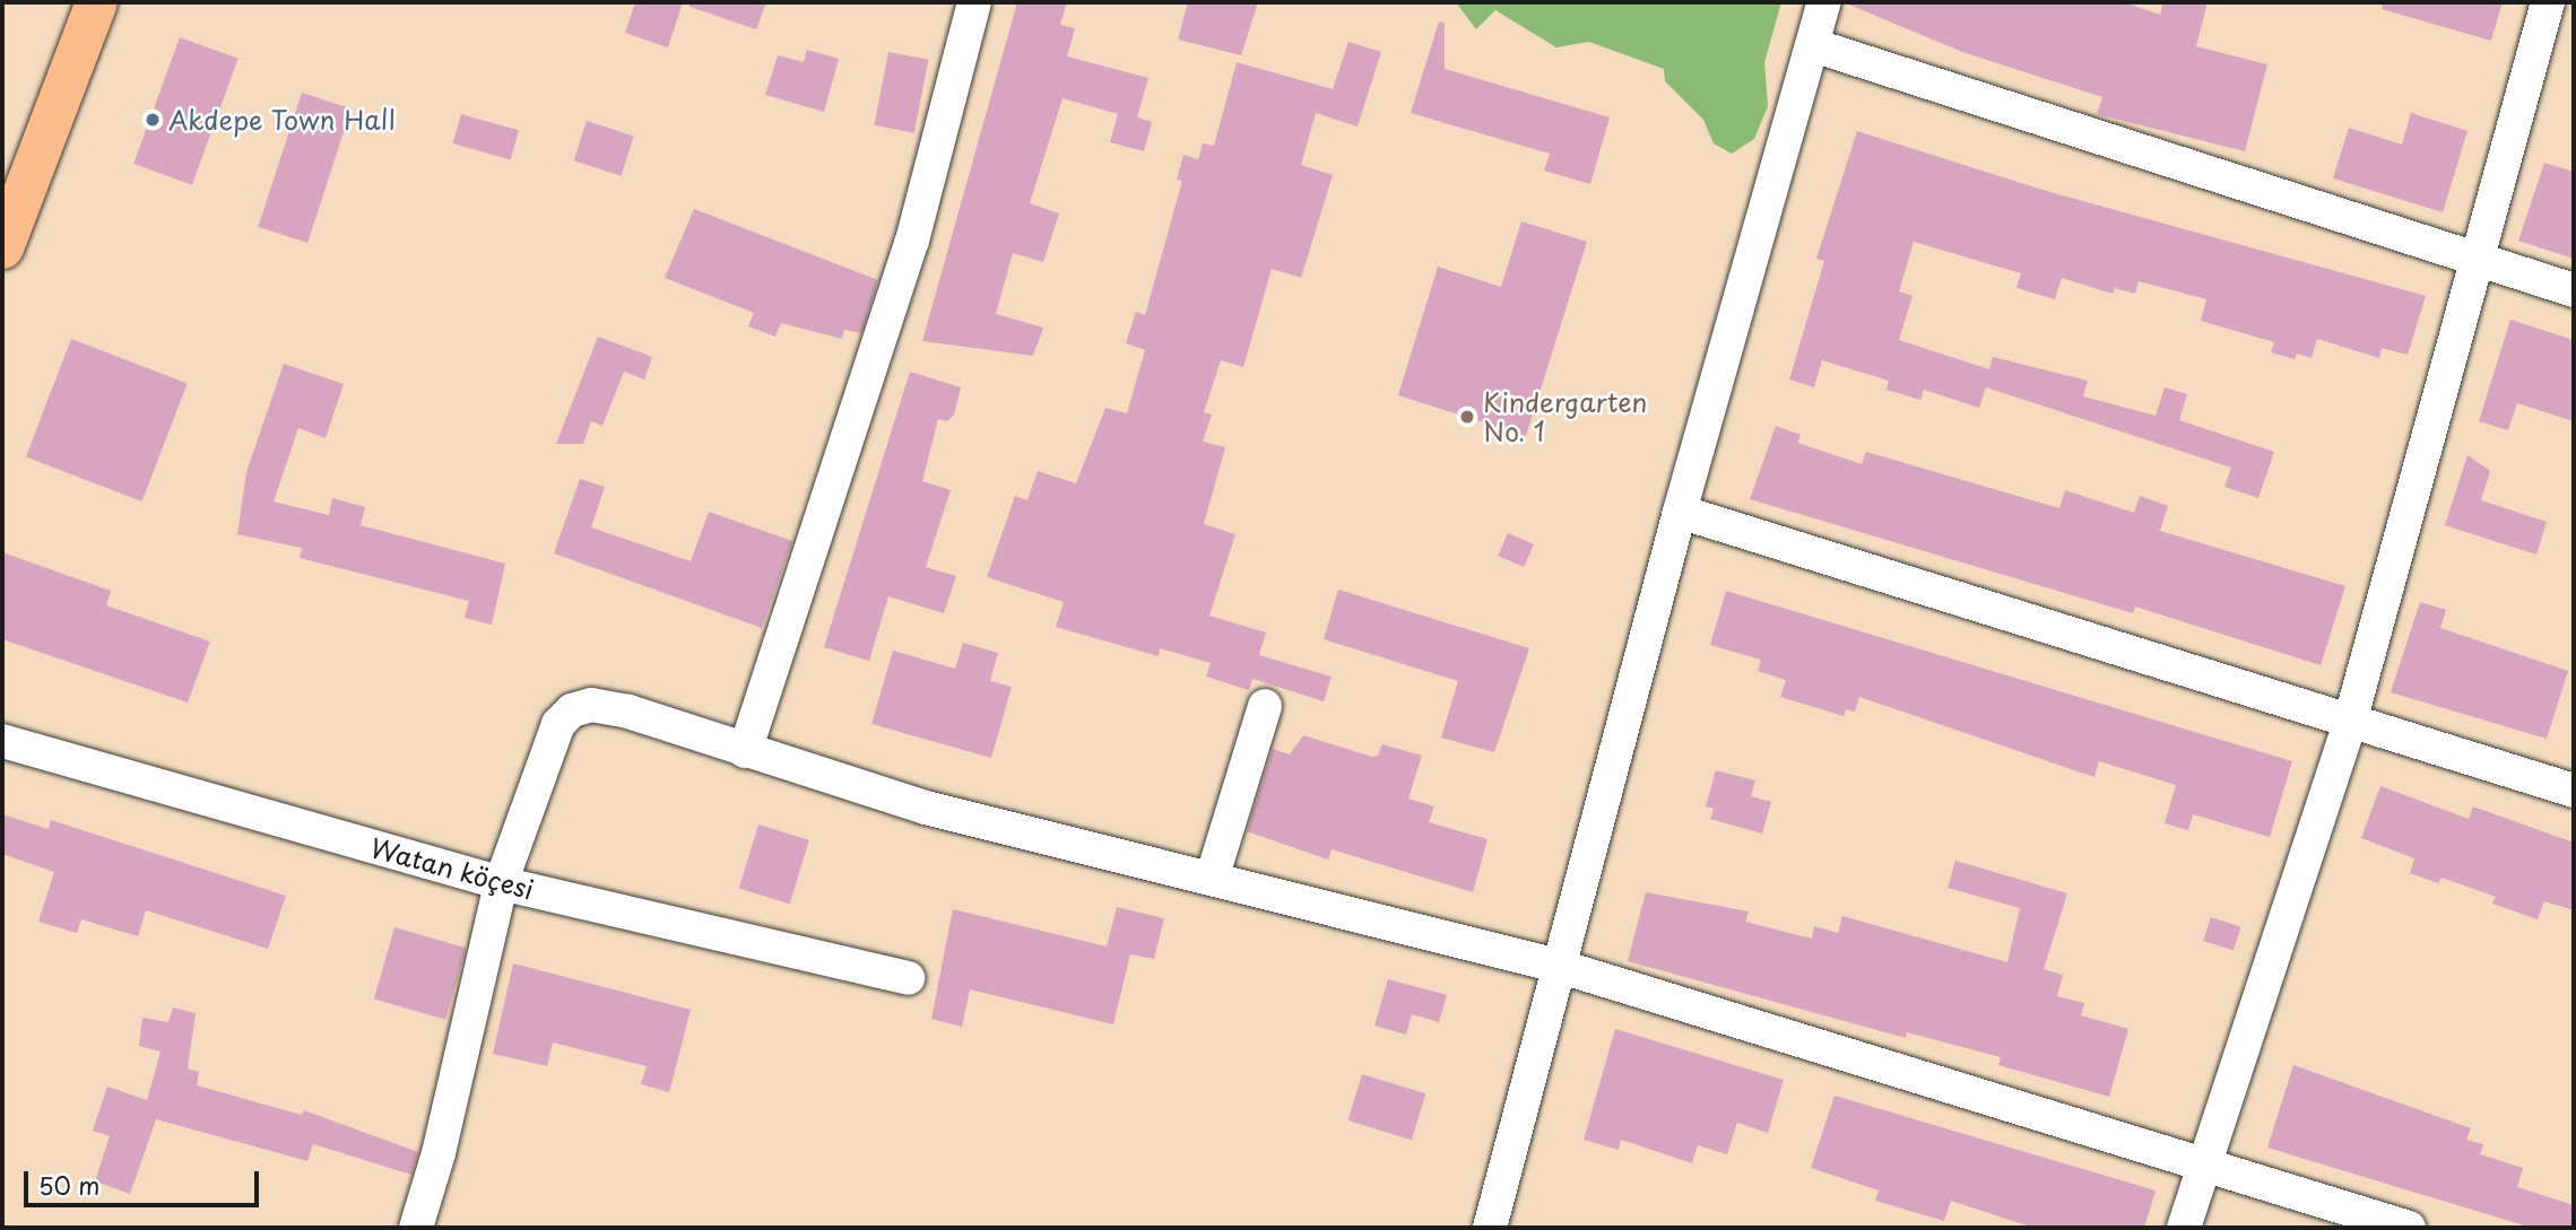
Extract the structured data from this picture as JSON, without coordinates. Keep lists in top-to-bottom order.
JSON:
{
  "streets": {
    "street": ["Watan köçesi"]
  },
  "places": ["Akdepe Town Hall", "Kindergarten No. 1"],
  "scale_bar": "50 m"
}
